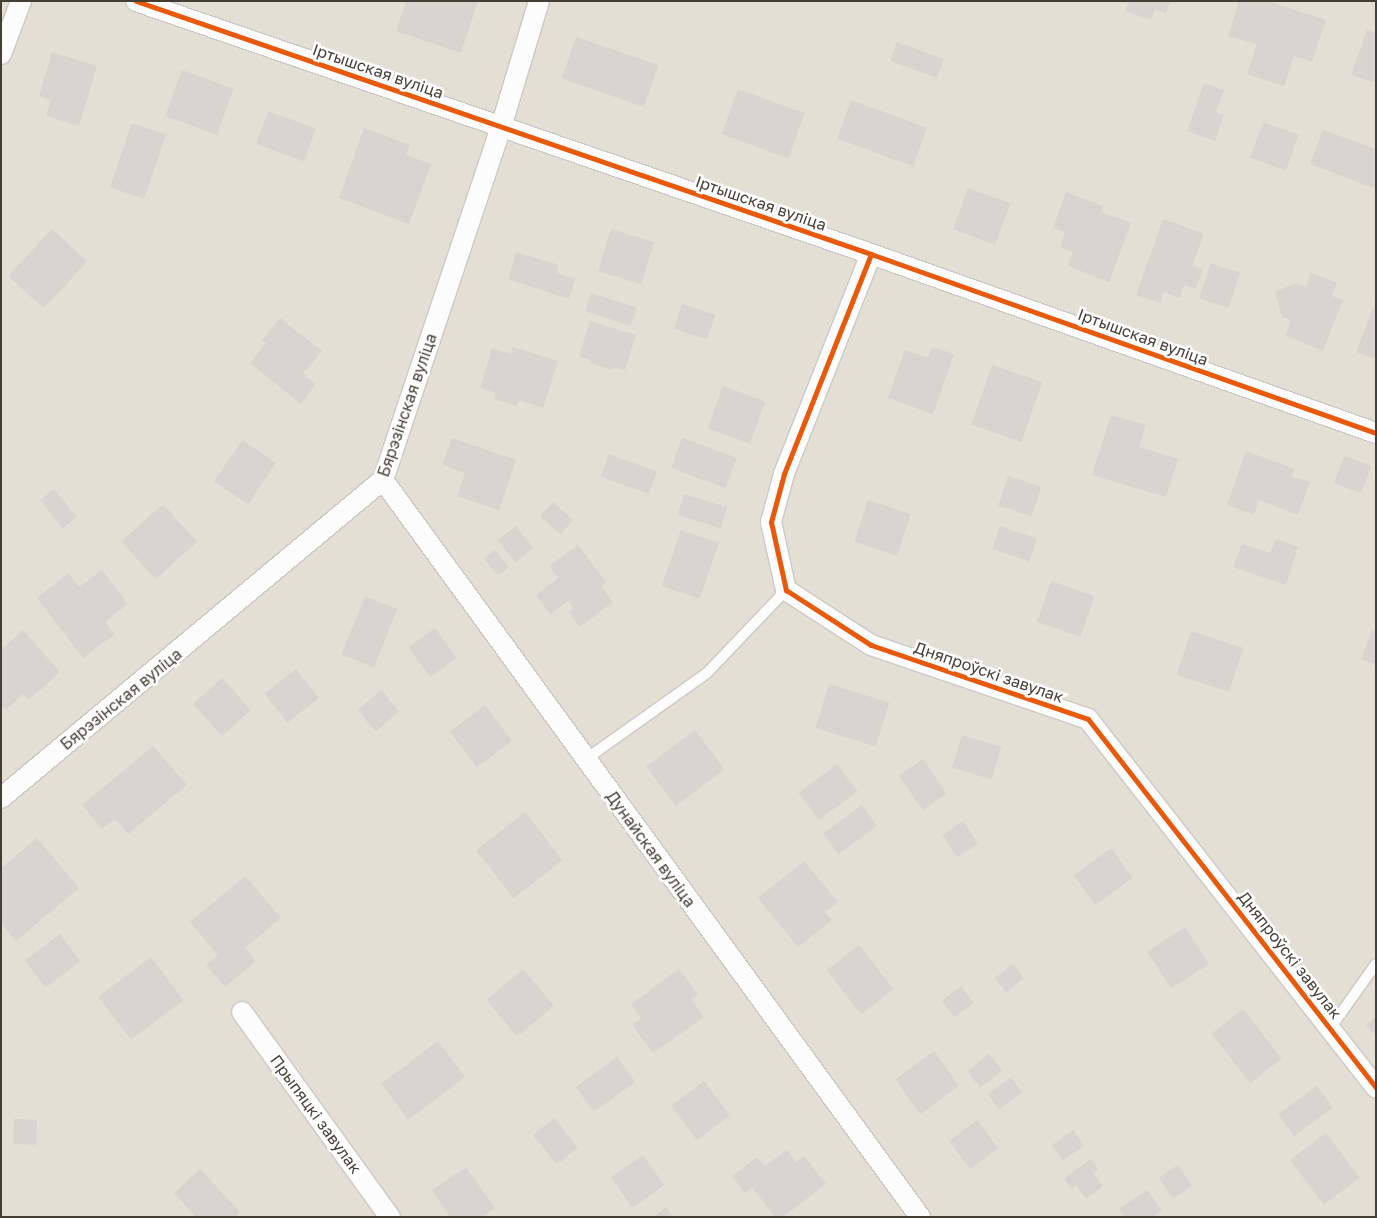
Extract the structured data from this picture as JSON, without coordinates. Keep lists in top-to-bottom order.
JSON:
{
  "streets": {
    "street": [
      "Іртышская вуліца",
      "Бярэзінская вуліца",
      "Дняпроўскі завулак",
      "Дунайская вуліца",
      "Прыпяцкі завулак"
    ]
  },
  "crossings": [
    ["Іртышская вуліца", "Бярэзінская вуліца"],
    ["Бярэзінская вуліца", "Дунайская вуліца"]
  ]
}
